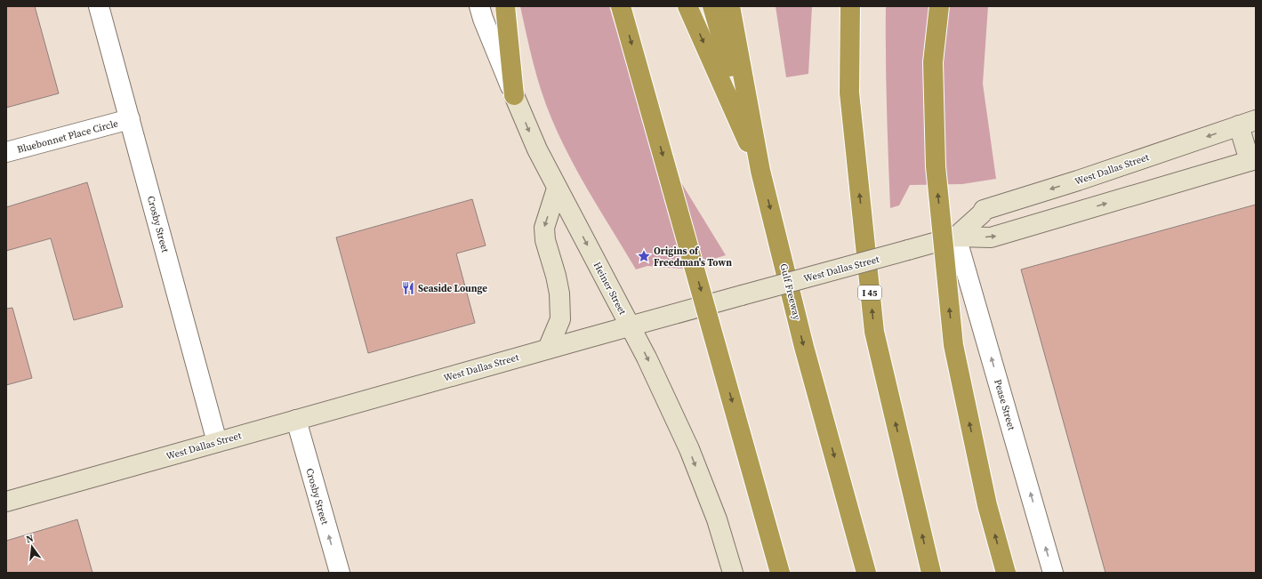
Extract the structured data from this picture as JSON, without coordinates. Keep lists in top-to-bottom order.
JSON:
{
  "streets": {
    "highway": ["Gulf Freeway", "I 45"],
    "main road": ["West Dallas Street", "Heiner Street"],
    "street": ["Bluebonnet Place Circle", "Crosby Street", "Pease Street"]
  },
  "crossings": [
    ["Bluebonnet Place Circle", "Crosby Street"],
    ["West Dallas Street", "Crosby Street"],
    ["West Dallas Street", "Heiner Street"],
    ["West Dallas Street", "Pease Street"]
  ],
  "one_way": ["Heiner Street", "Pease Street"],
  "places": {
    "place": ["Origins of Freedman's Town"],
    "restaurant": ["Seaside Lounge"]
  },
  "north": "top"
}
